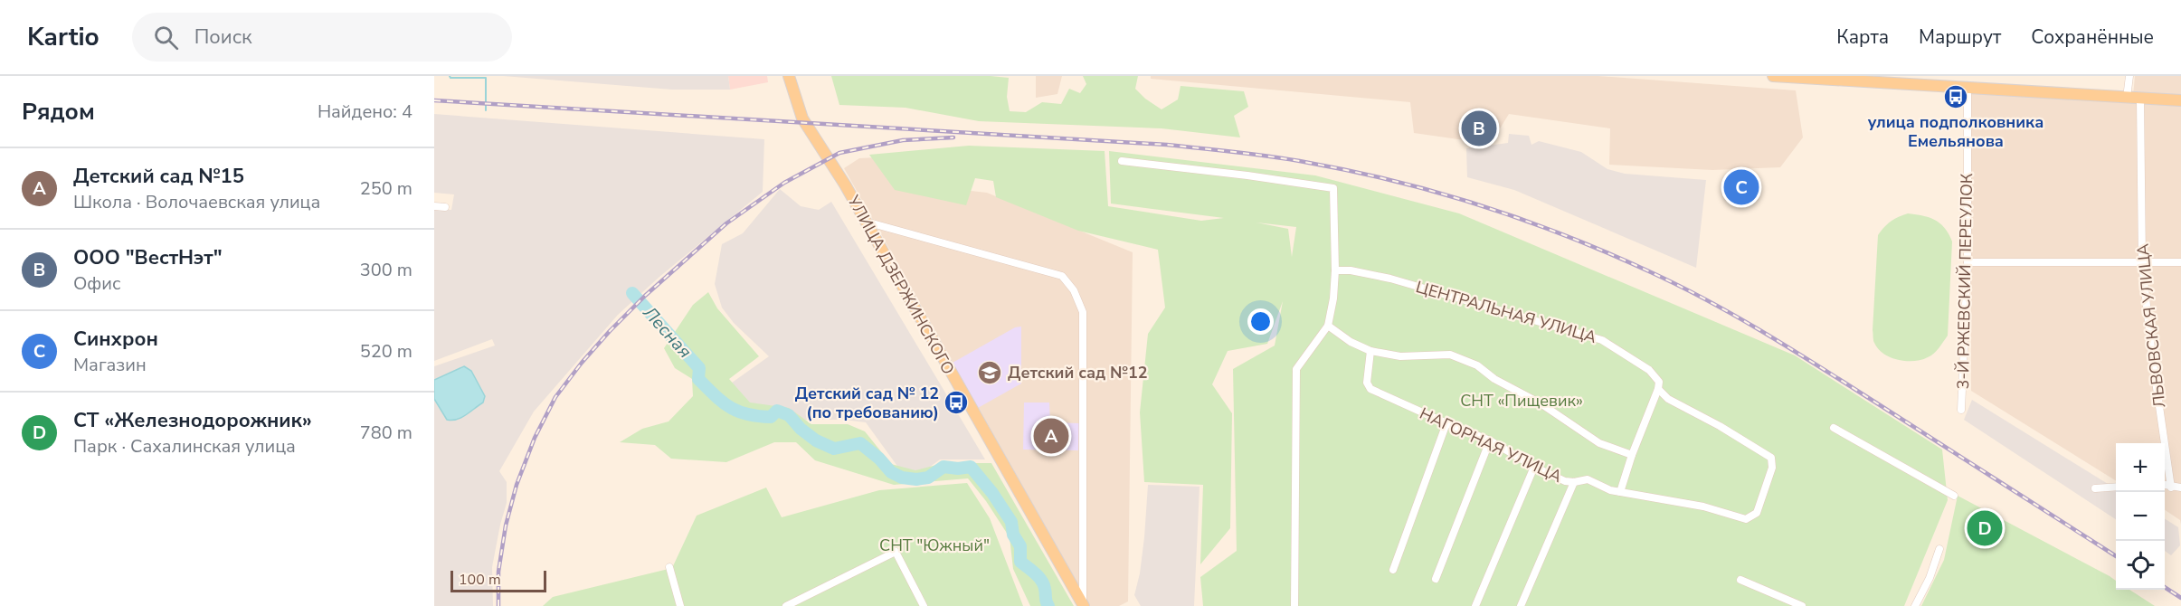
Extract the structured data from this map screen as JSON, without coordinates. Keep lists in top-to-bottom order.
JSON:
{
  "streets": {
    "main road": ["УЛИЦА ДЗЕРЖИНСКОГО"],
    "street": [
      "3-Й РЖЕВСКИЙ ПЕРЕУЛОК",
      "ЦЕНТРАЛЬНАЯ УЛИЦА",
      "ЛЬВОВСКАЯ УЛИЦА",
      "НАГОРНАЯ УЛИЦА"
    ]
  },
  "crossings": [
    ["ЦЕНТРАЛЬНАЯ УЛИЦА", "НАГОРНАЯ УЛИЦА"]
  ],
  "water": ["Лесная"],
  "parks": ["СНТ «Пищевик»", "СНТ \"Южный\""],
  "places": {
    "bus stop": ["улица подполковника Емельянова", "Детский сад № 12 (по требованию)"],
    "school or university": ["Детский сад №12"]
  },
  "scale_bar": "100 m",
  "page": {
    "header": "Kartio",
    "search": "Поиск",
    "nav": ["Карта", "Маршрут", "Сохранённые"],
    "heading": ["Рядом", "Найдено: 4"],
    "pins": [
      "B",
      "C",
      "A",
      "D"
    ],
    "list": [
      {
        "mark": "A",
        "name": "Детский сад №15",
        "note": "Школа · Волочаевская улица",
        "value": "250 m"
      },
      {
        "mark": "B",
        "name": "ООО \"ВестНэт\"",
        "note": "Офис",
        "value": "300 m"
      },
      {
        "mark": "C",
        "name": "Синхрон",
        "note": "Магазин",
        "value": "520 m"
      },
      {
        "mark": "D",
        "name": "СТ «Железнодорожник»",
        "note": "Парк · Сахалинская улица",
        "value": "780 m"
      }
    ],
    "map_buttons": ["+", "−"],
    "scale": "100 m"
  }
}
